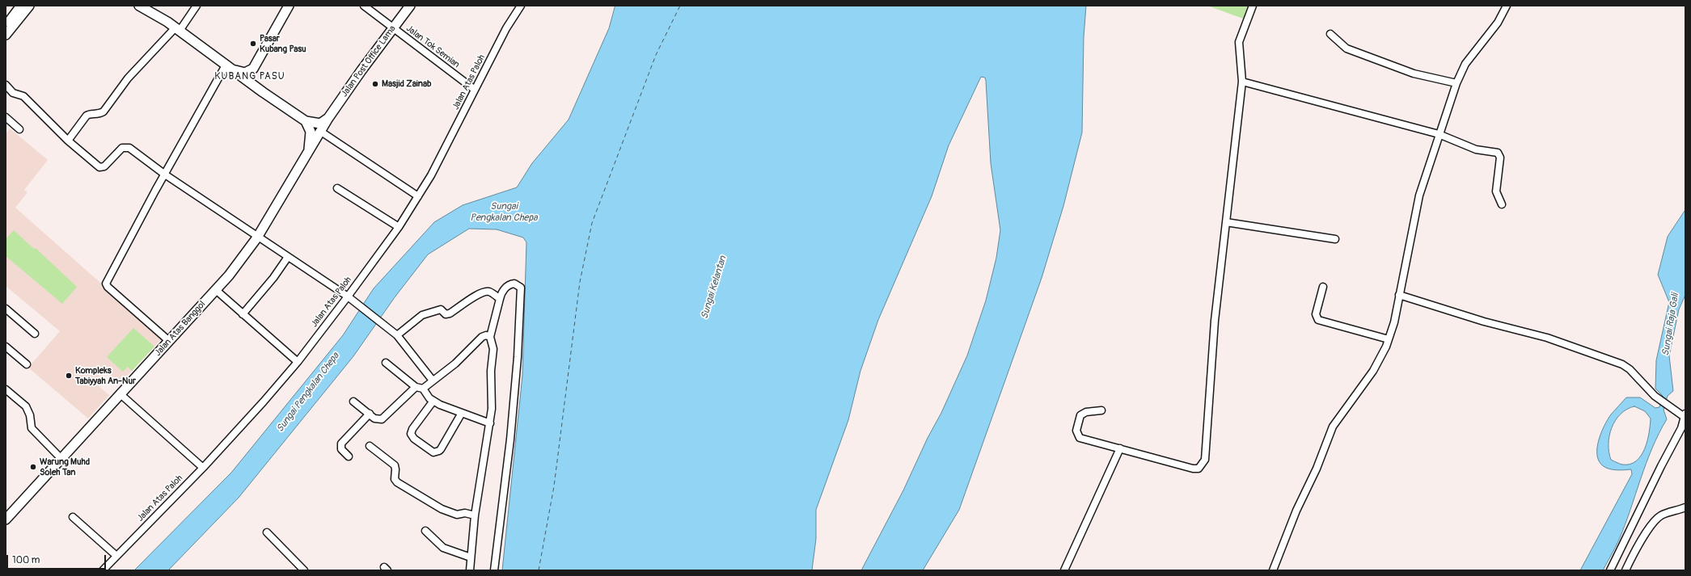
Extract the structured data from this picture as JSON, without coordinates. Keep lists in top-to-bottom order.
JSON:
{
  "streets": {
    "main road": ["Jalan Post Office Lama", "Jalan Atas Banggol"],
    "street": ["Jalan Tok Semian", "Jalan Atas Paloh"]
  },
  "crossings": [
    ["Jalan Tok Semian", "Jalan Post Office Lama"],
    ["Jalan Tok Semian", "Jalan Atas Paloh"],
    ["Jalan Post Office Lama", "Jalan Atas Banggol"]
  ],
  "districts": ["KUBANG PASU"],
  "water": ["Sungai Pengkalan Chepa", "Sungai Kelantan", "Sungai Raja Gali"],
  "places": [
    "Pasar Kubang Pasu",
    "Masjid Zainab",
    "Kompleks Tabiyyah An-Nur",
    "Warung Muhd Soleh Tan"
  ],
  "scale_bar": "100 m"
}
